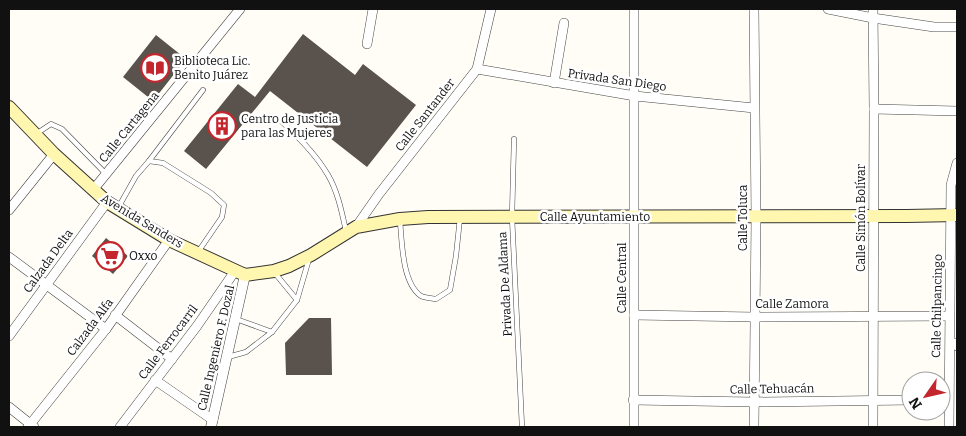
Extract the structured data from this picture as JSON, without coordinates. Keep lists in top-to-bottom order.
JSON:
{
  "streets": {
    "main road": ["Calle Ayuntamiento", "Avenida Sanders"],
    "street": [
      "Privada San Diego",
      "Calle Santander",
      "Calle Cartagena",
      "Calle Toluca",
      "Calle Simón Bolívar",
      "Calzada Delta",
      "Calle Central",
      "Calle Zamora",
      "Calle Chilpancingo",
      "Calzada Alfa",
      "Calle Ferrocarril",
      "Calle Ingeniero F. Dozal",
      "Calle Tehuacán"
    ],
    "lane": ["Privada De Aldama"]
  },
  "crossings": [
    ["Privada San Diego", "Calle Santander"],
    ["Privada San Diego", "Calle Toluca"],
    ["Privada San Diego", "Calle Central"],
    ["Calle Santander", "Calle Ayuntamiento"],
    ["Calle Cartagena", "Avenida Sanders"],
    ["Calle Ayuntamiento", "Calle Toluca"],
    ["Calle Ayuntamiento", "Calle Simón Bolívar"],
    ["Calle Ayuntamiento", "Avenida Sanders"],
    ["Calle Ayuntamiento", "Calle Central"],
    ["Calle Ayuntamiento", "Privada De Aldama"],
    ["Calle Ayuntamiento", "Calle Chilpancingo"],
    ["Calle Ayuntamiento", "Calle Ferrocarril"],
    ["Calle Ayuntamiento", "Calle Ingeniero F. Dozal"],
    ["Calle Toluca", "Calle Zamora"],
    ["Calle Toluca", "Calle Tehuacán"],
    ["Calle Simón Bolívar", "Calle Zamora"],
    ["Calle Simón Bolívar", "Calle Tehuacán"],
    ["Avenida Sanders", "Calzada Delta"],
    ["Avenida Sanders", "Calzada Alfa"],
    ["Avenida Sanders", "Calle Ferrocarril"],
    ["Avenida Sanders", "Calle Ingeniero F. Dozal"],
    ["Calle Central", "Calle Zamora"],
    ["Calle Central", "Calle Tehuacán"],
    ["Calle Zamora", "Calle Chilpancingo"],
    ["Calle Ferrocarril", "Calle Ingeniero F. Dozal"]
  ],
  "places": {
    "library": ["Biblioteca Lic. Benito Juárez"],
    "building": ["Centro de Justicia para las Mujeres"],
    "supermarket": ["Oxxo"]
  },
  "north": "bottom left"
}
